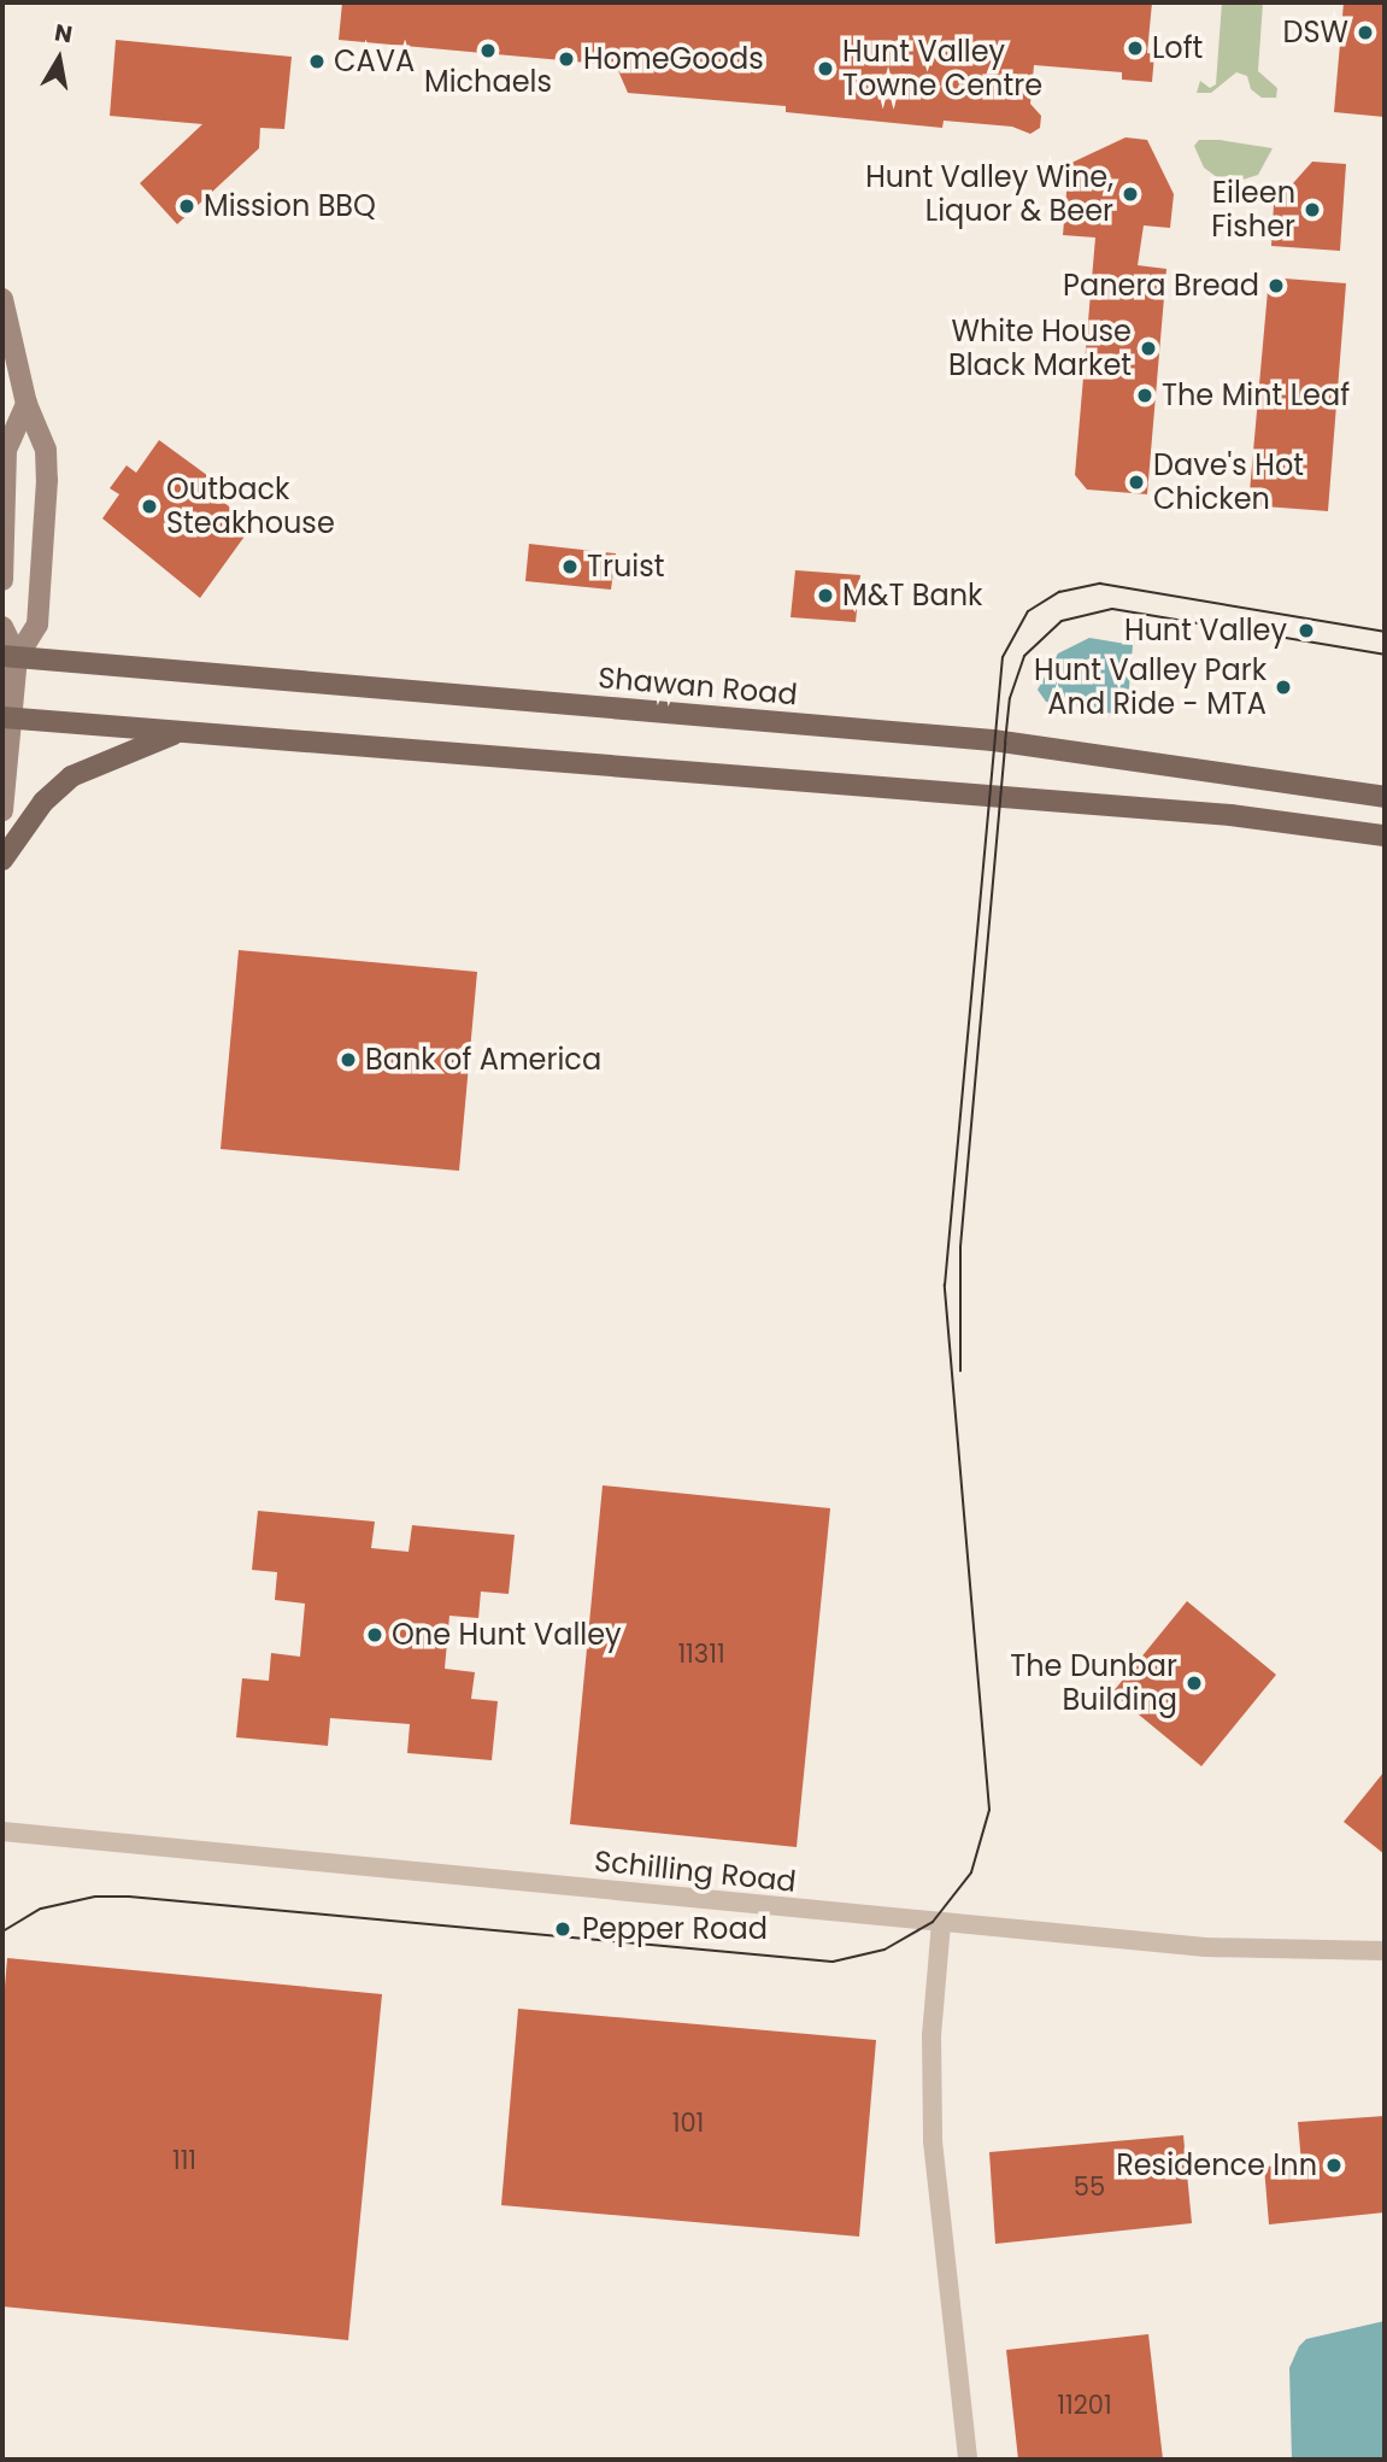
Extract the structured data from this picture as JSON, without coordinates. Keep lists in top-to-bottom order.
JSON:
{
  "streets": {
    "main road": ["Shawan Road"],
    "street": ["Schilling Road"]
  },
  "places": [
    "DSW",
    "Loft",
    "Michaels",
    "HomeGoods",
    "CAVA",
    "Hunt Valley Towne Centre",
    "Hunt Valley Wine, Liquor & Beer",
    "Mission BBQ",
    "Eileen Fisher",
    "Panera Bread",
    "White House Black Market",
    "The Mint Leaf",
    "Dave's Hot Chicken",
    "Outback Steakhouse",
    "Truist",
    "M&T Bank",
    "Hunt Valley",
    "Hunt Valley Park And Ride - MTA",
    "Bank of America",
    "One Hunt Valley",
    "The Dunbar Building",
    "Pepper Road",
    "Residence Inn"
  ],
  "house_numbers": [
    "11311",
    "101",
    "111",
    "55",
    "11201"
  ],
  "north": "top"
}
